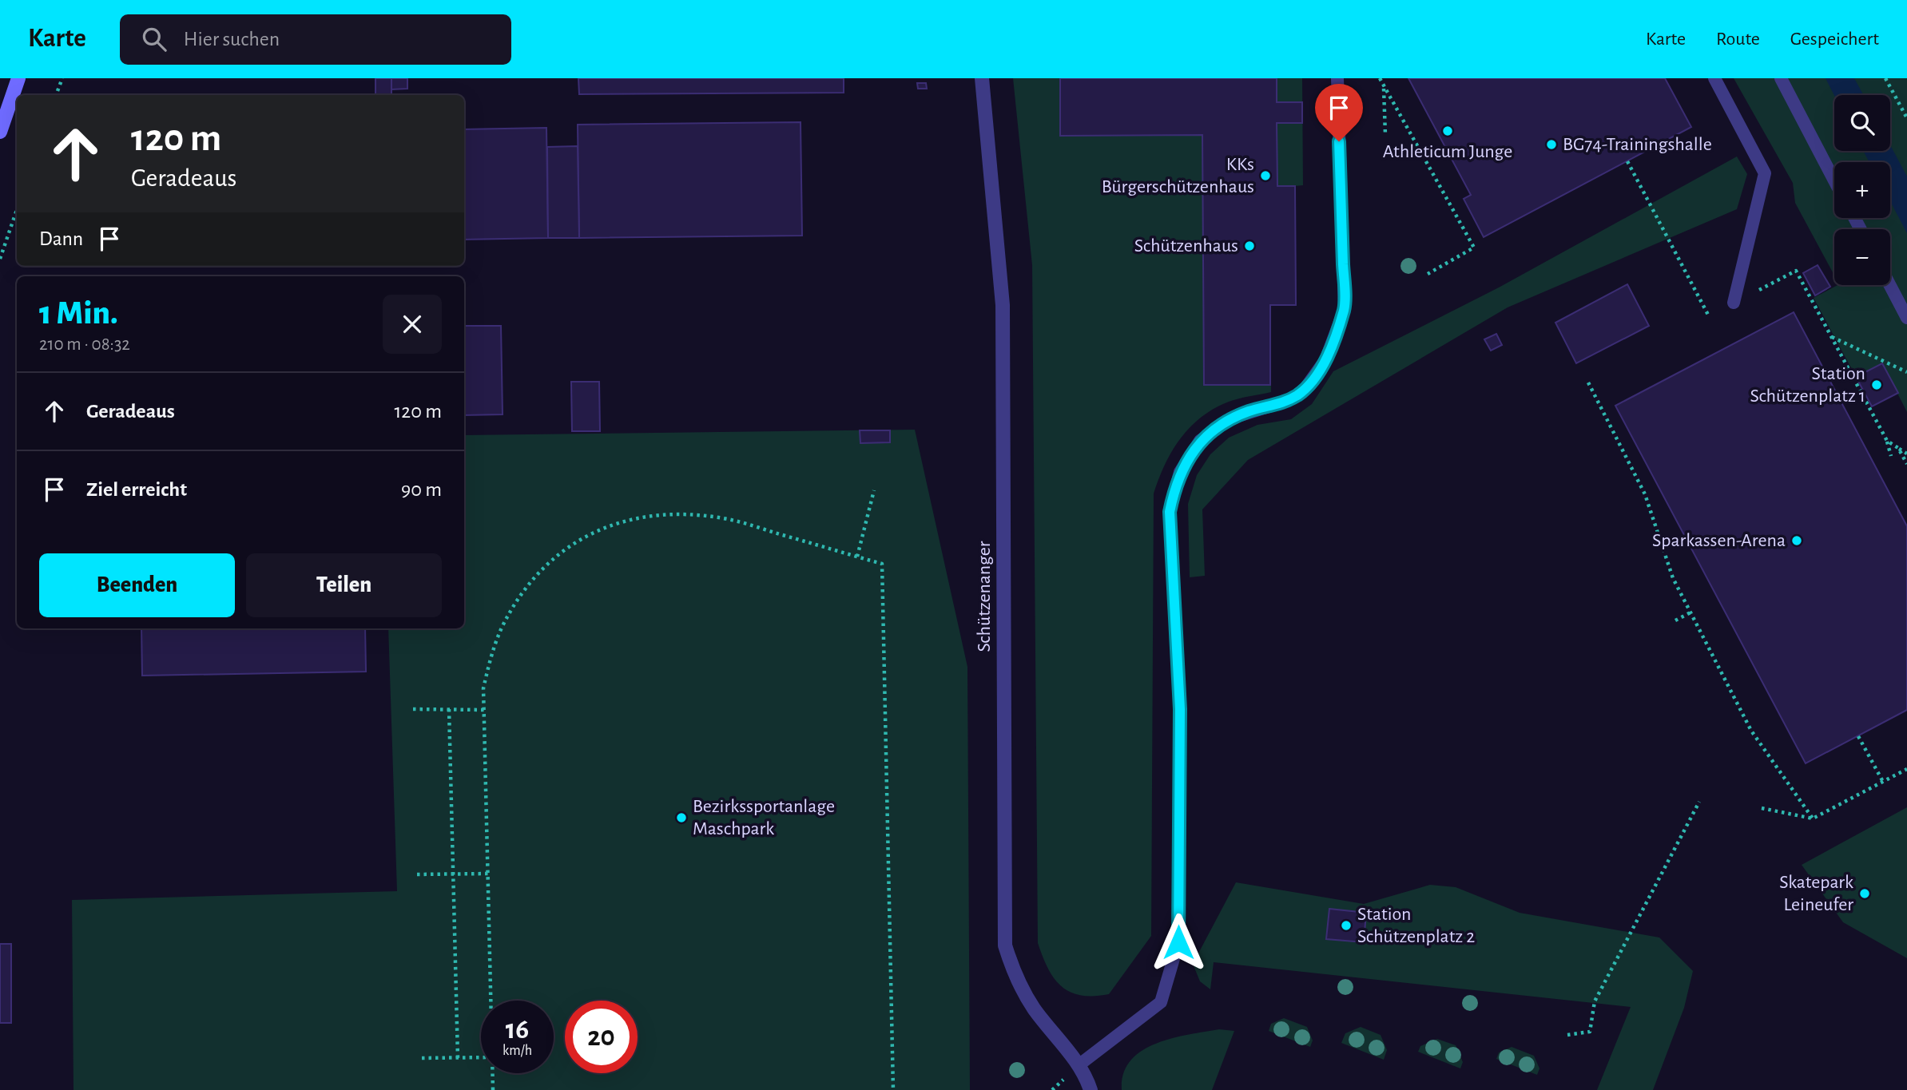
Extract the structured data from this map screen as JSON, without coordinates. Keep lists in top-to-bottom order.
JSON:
{
  "streets": {
    "street": ["Schützenanger"]
  },
  "places": [
    "Athleticum Junge",
    "BG74-Trainingshalle",
    "KKs Bürgerschützenhaus",
    "Schützenhaus",
    "Station Schützenplatz 1",
    "Sparkassen-Arena",
    "Bezirkssportanlage Maschpark",
    "Skatepark Leineufer",
    "Station Schützenplatz 2"
  ],
  "page": {
    "header": "Karte",
    "search": "Hier suchen",
    "nav": ["Karte", "Route", "Gespeichert"],
    "map_buttons": ["+", "−"],
    "turn": ["120 m", "Geradeaus"],
    "then": "Dann",
    "heading": ["1 Min.", "210 m · 08:32"],
    "list": [
      {
        "name": "Geradeaus",
        "value": "120 m"
      },
      {
        "name": "Ziel erreicht",
        "value": "90 m"
      }
    ],
    "buttons": ["Beenden", "Teilen"],
    "speed": "16 km/h",
    "limit": "20"
  }
}
